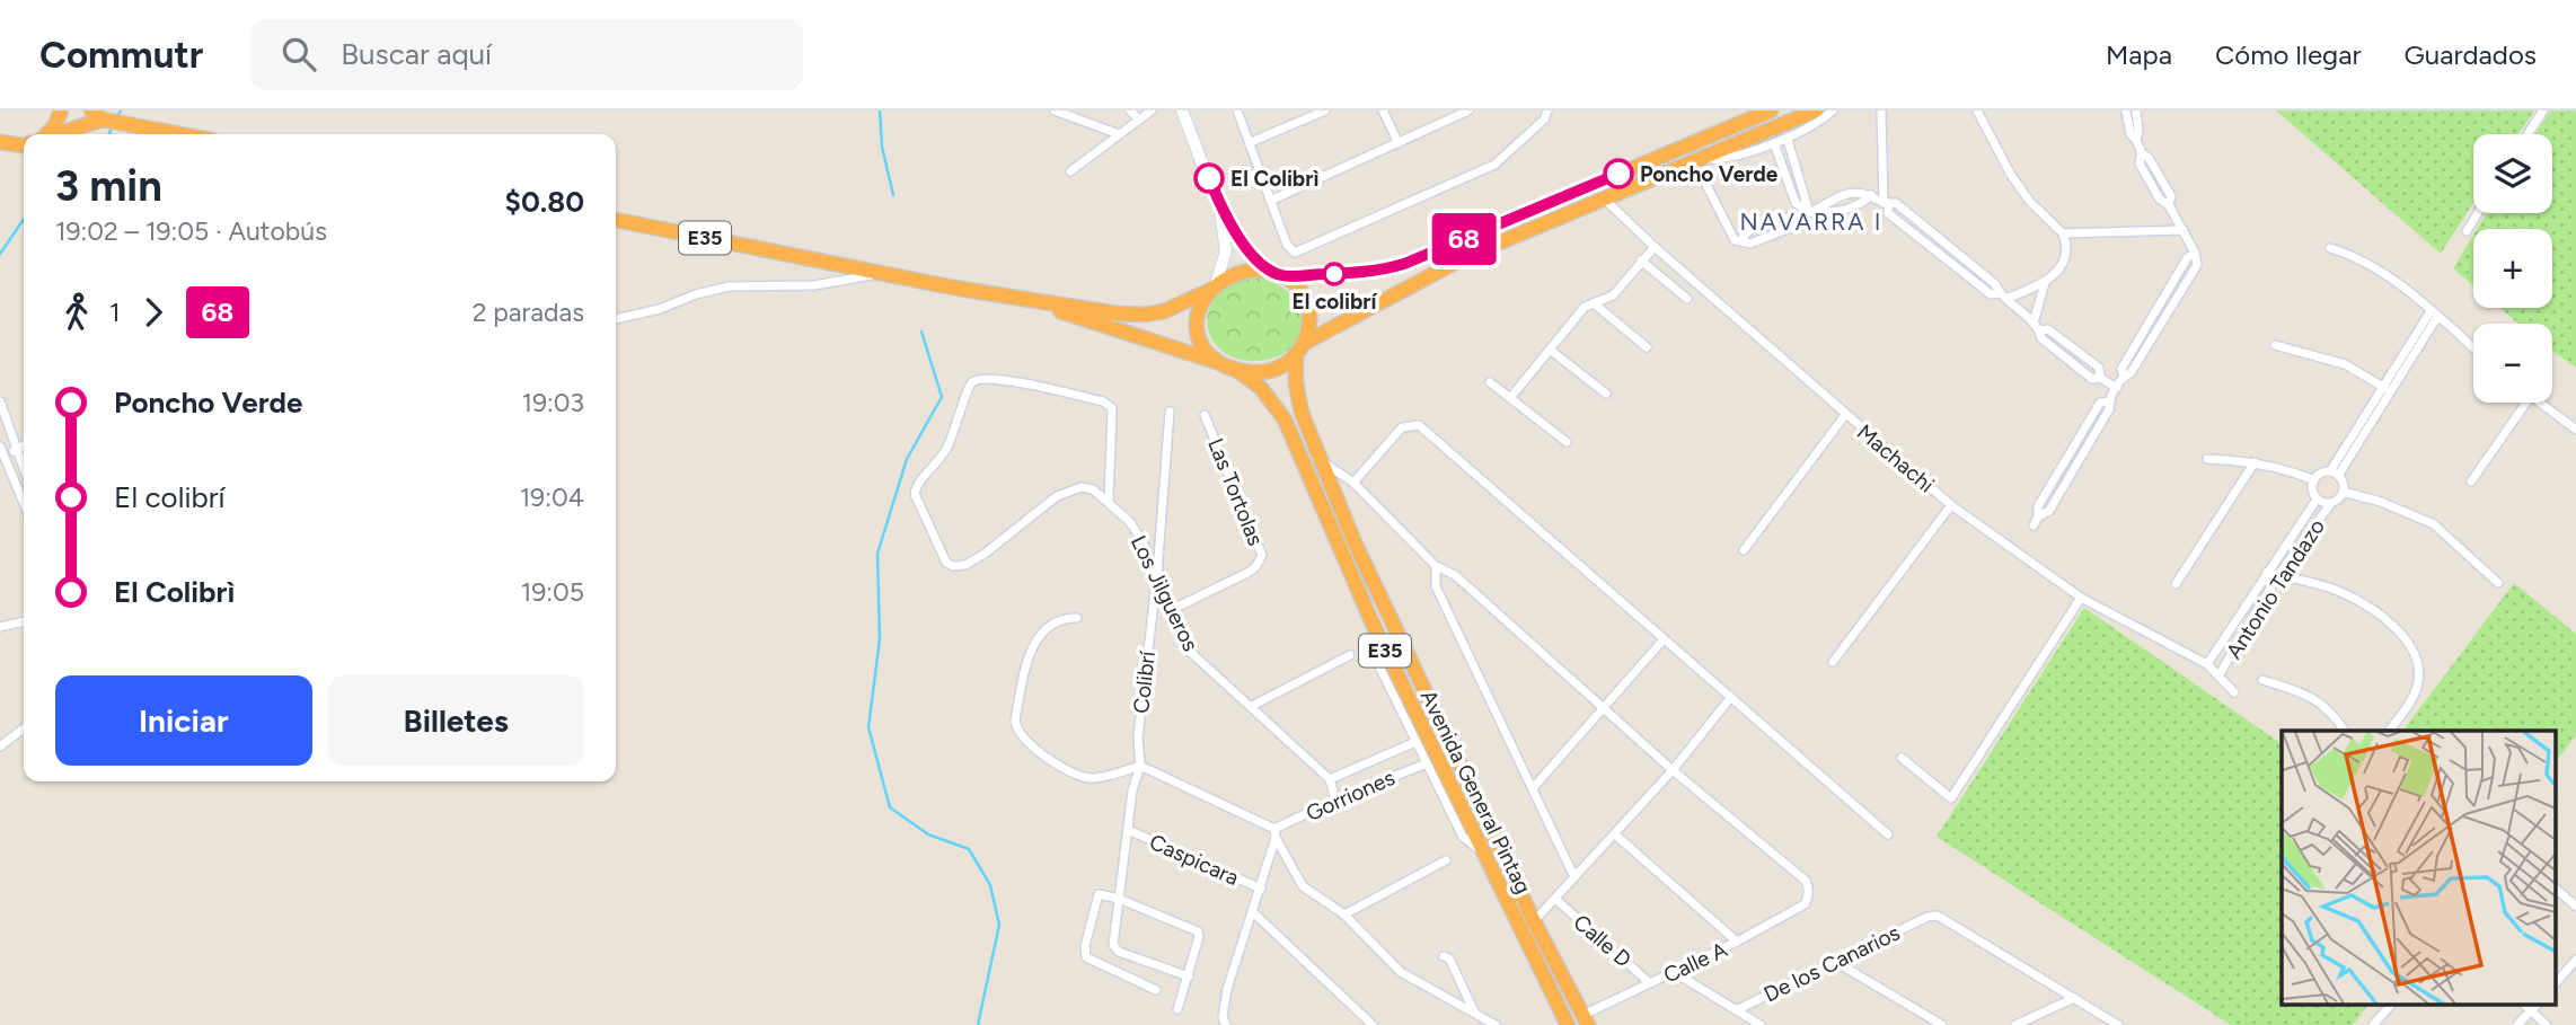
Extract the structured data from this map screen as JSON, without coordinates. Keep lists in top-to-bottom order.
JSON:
{
  "streets": {
    "highway": ["E35", "Avenida General Pintag"],
    "street": [
      "Machachi",
      "Las Tortolas",
      "Antonio Tandazo",
      "Los Jilgueros",
      "Colibrí",
      "Gorriones",
      "Caspicara",
      "Calle D",
      "Calle A",
      "De los Canarios"
    ]
  },
  "crossings": [
    ["E35", "Avenida General Pintag"],
    ["Machachi", "Antonio Tandazo"],
    ["Las Tortolas", "Los Jilgueros"],
    ["Los Jilgueros", "Colibrí"],
    ["Avenida General Pintag", "Calle A"],
    ["Calle D", "Calle A"]
  ],
  "districts": ["NAVARRA I"],
  "places": ["Poncho Verde", "El Colibrì", "El colibrí"],
  "lines": ["bus line 68"],
  "page": {
    "header": "Commutr",
    "search": "Buscar aquí",
    "nav": ["Mapa", "Cómo llegar", "Guardados"],
    "on_map": "68",
    "map_buttons": ["+", "−"],
    "heading": ["3 min", "19:02 – 19:05 · Autobús", "$0.80"],
    "legs": ["1", "68", "2 paradas"],
    "list": [
      {
        "name": "Poncho Verde",
        "value": "19:03"
      },
      {
        "name": "El colibrí",
        "value": "19:04"
      },
      {
        "name": "El Colibrì",
        "value": "19:05"
      }
    ],
    "buttons": ["Iniciar", "Billetes"]
  }
}
